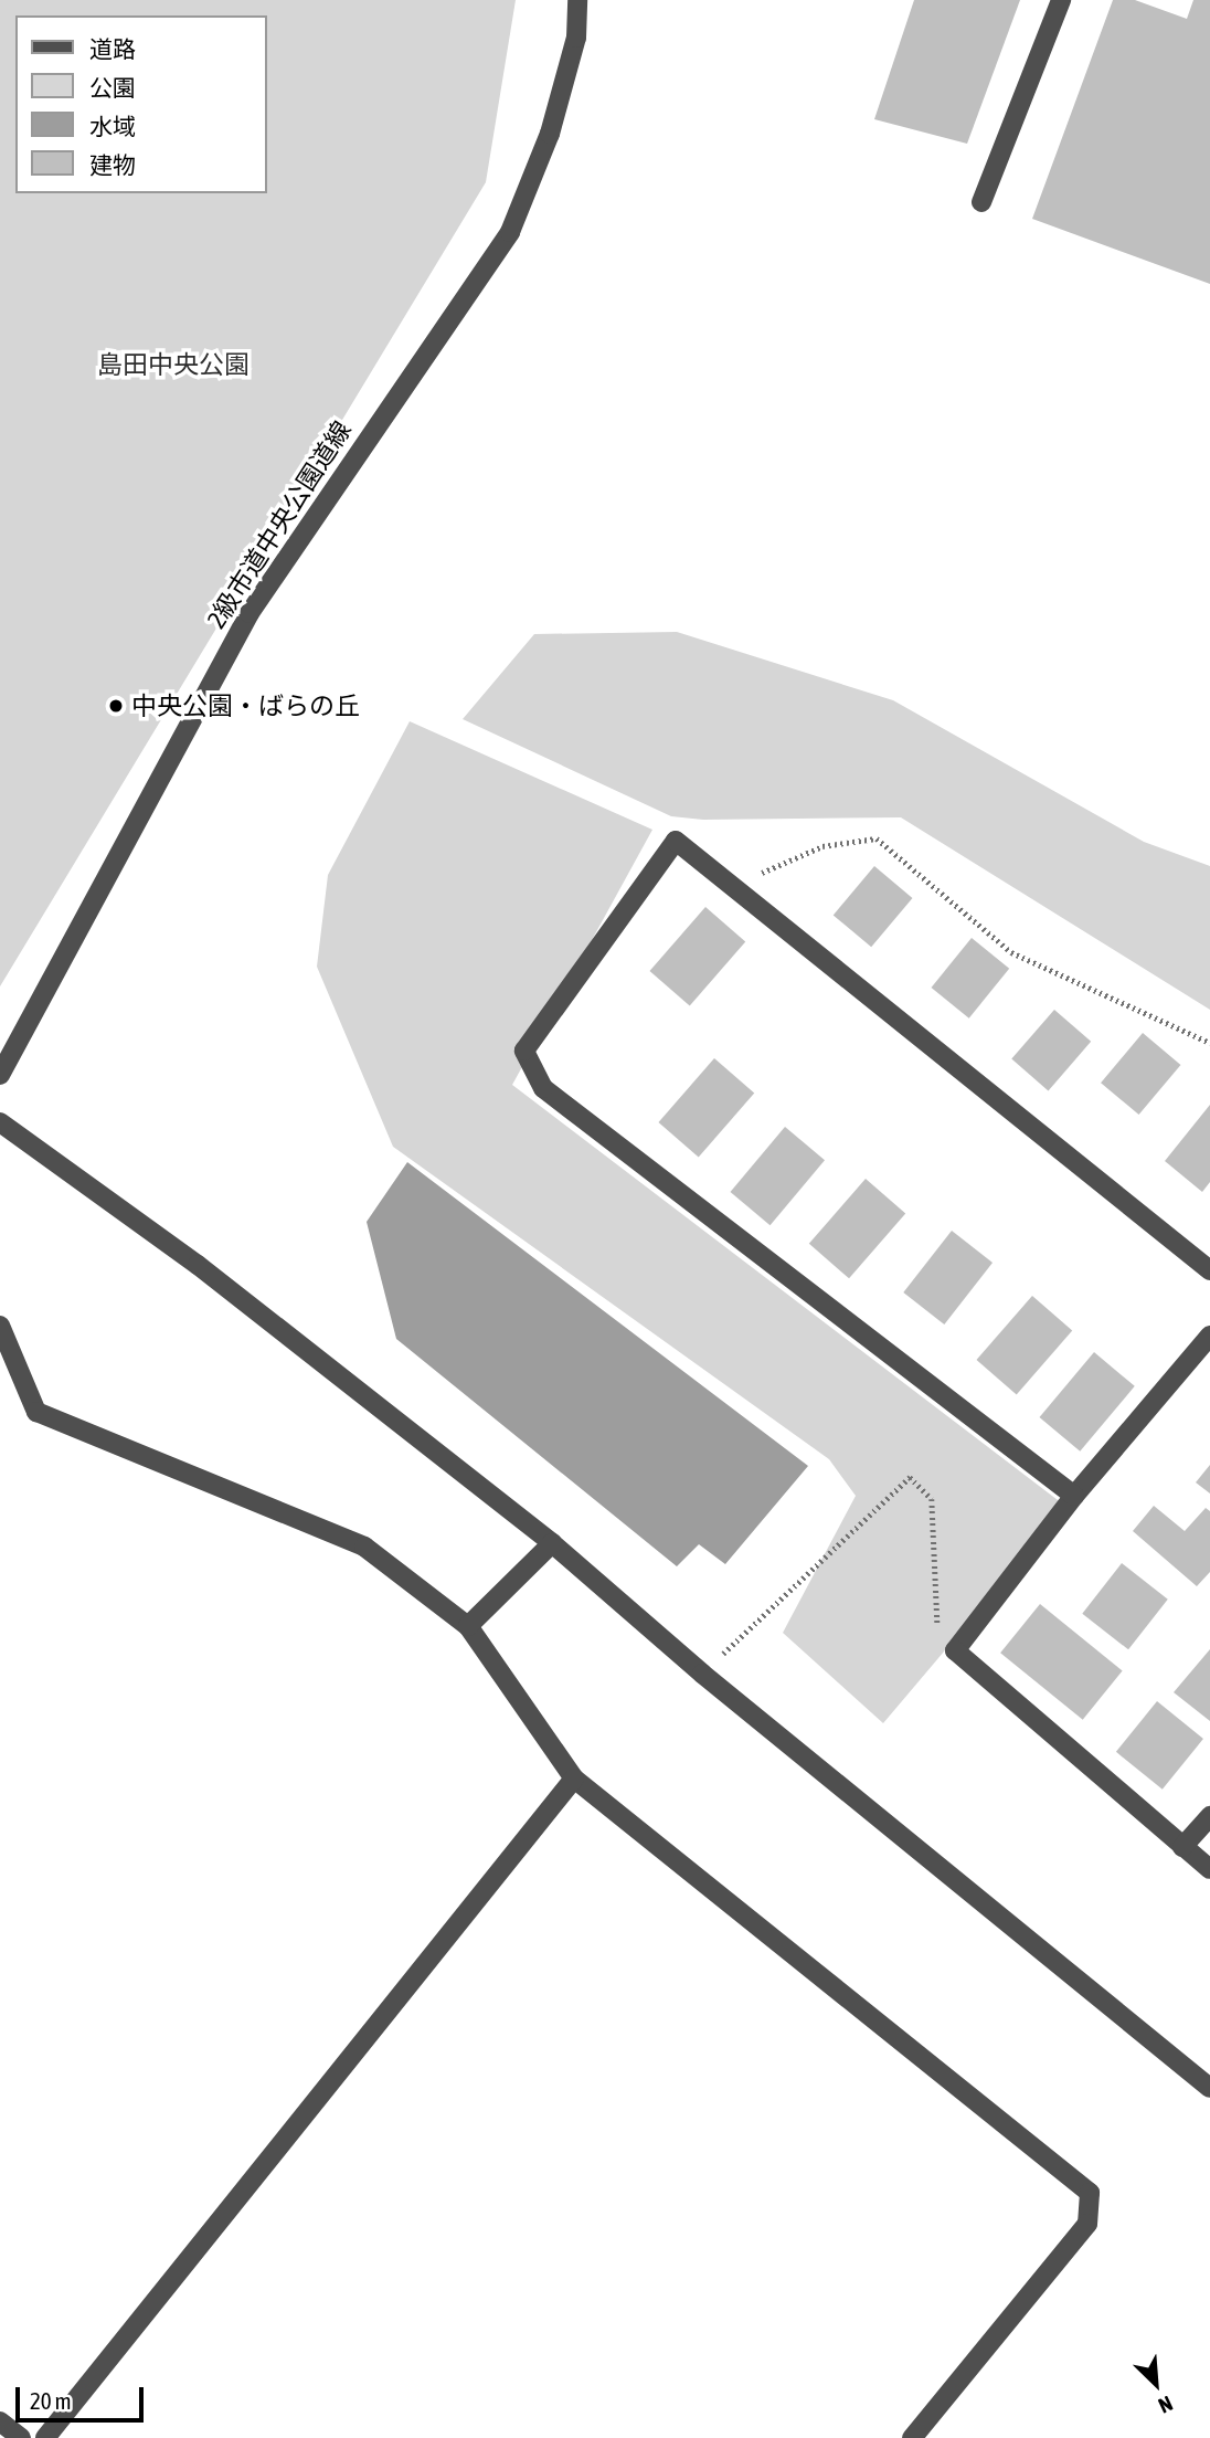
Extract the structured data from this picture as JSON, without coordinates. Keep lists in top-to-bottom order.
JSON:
{
  "streets": {
    "street": ["2級市道中央公園道線"]
  },
  "parks": ["島田中央公園"],
  "places": ["中央公園・ばらの丘"],
  "legend": [
    "道路",
    "公園",
    "水域",
    "建物"
  ],
  "scale_bar": "20 m",
  "north": "bottom right"
}
